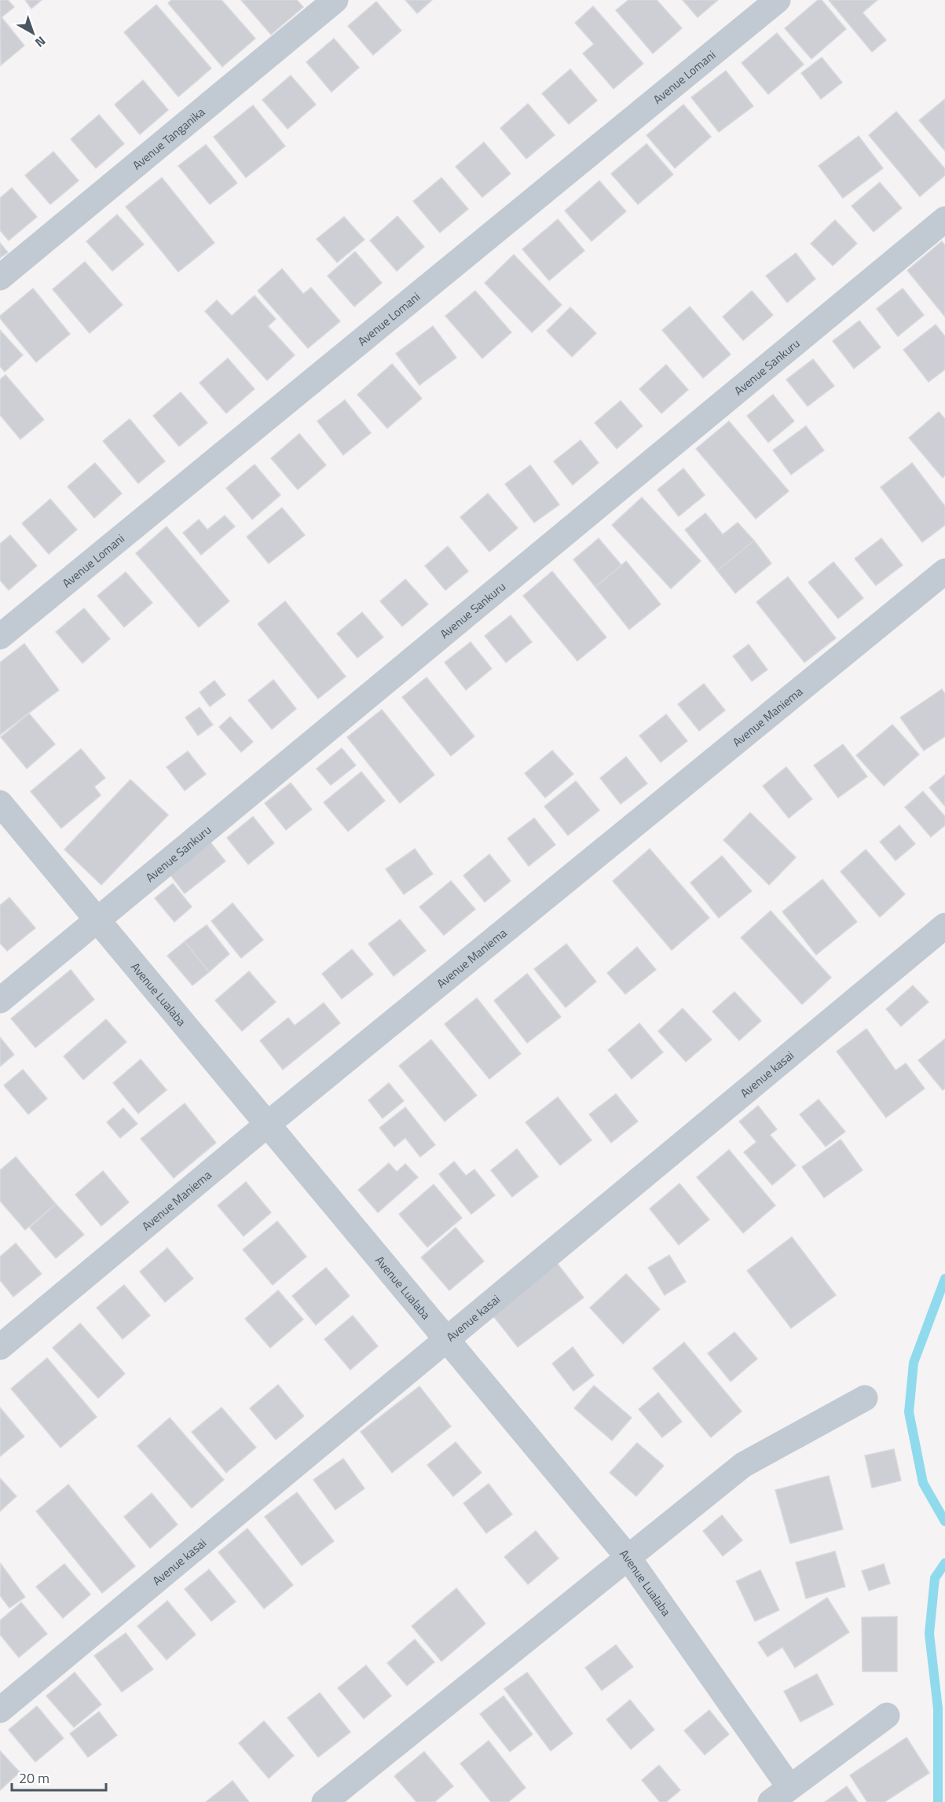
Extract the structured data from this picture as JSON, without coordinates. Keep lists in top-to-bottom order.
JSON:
{
  "streets": {
    "street": [
      "Avenue Lomani",
      "Avenue Tanganika",
      "Avenue Sankuru",
      "Avenue Maniema",
      "Avenue Lualaba",
      "Avenue kasai"
    ]
  },
  "crossings": [
    ["Avenue Sankuru", "Avenue Lualaba"],
    ["Avenue Maniema", "Avenue Lualaba"],
    ["Avenue Lualaba", "Avenue kasai"]
  ],
  "scale_bar": "20 m",
  "north": "bottom right"
}
